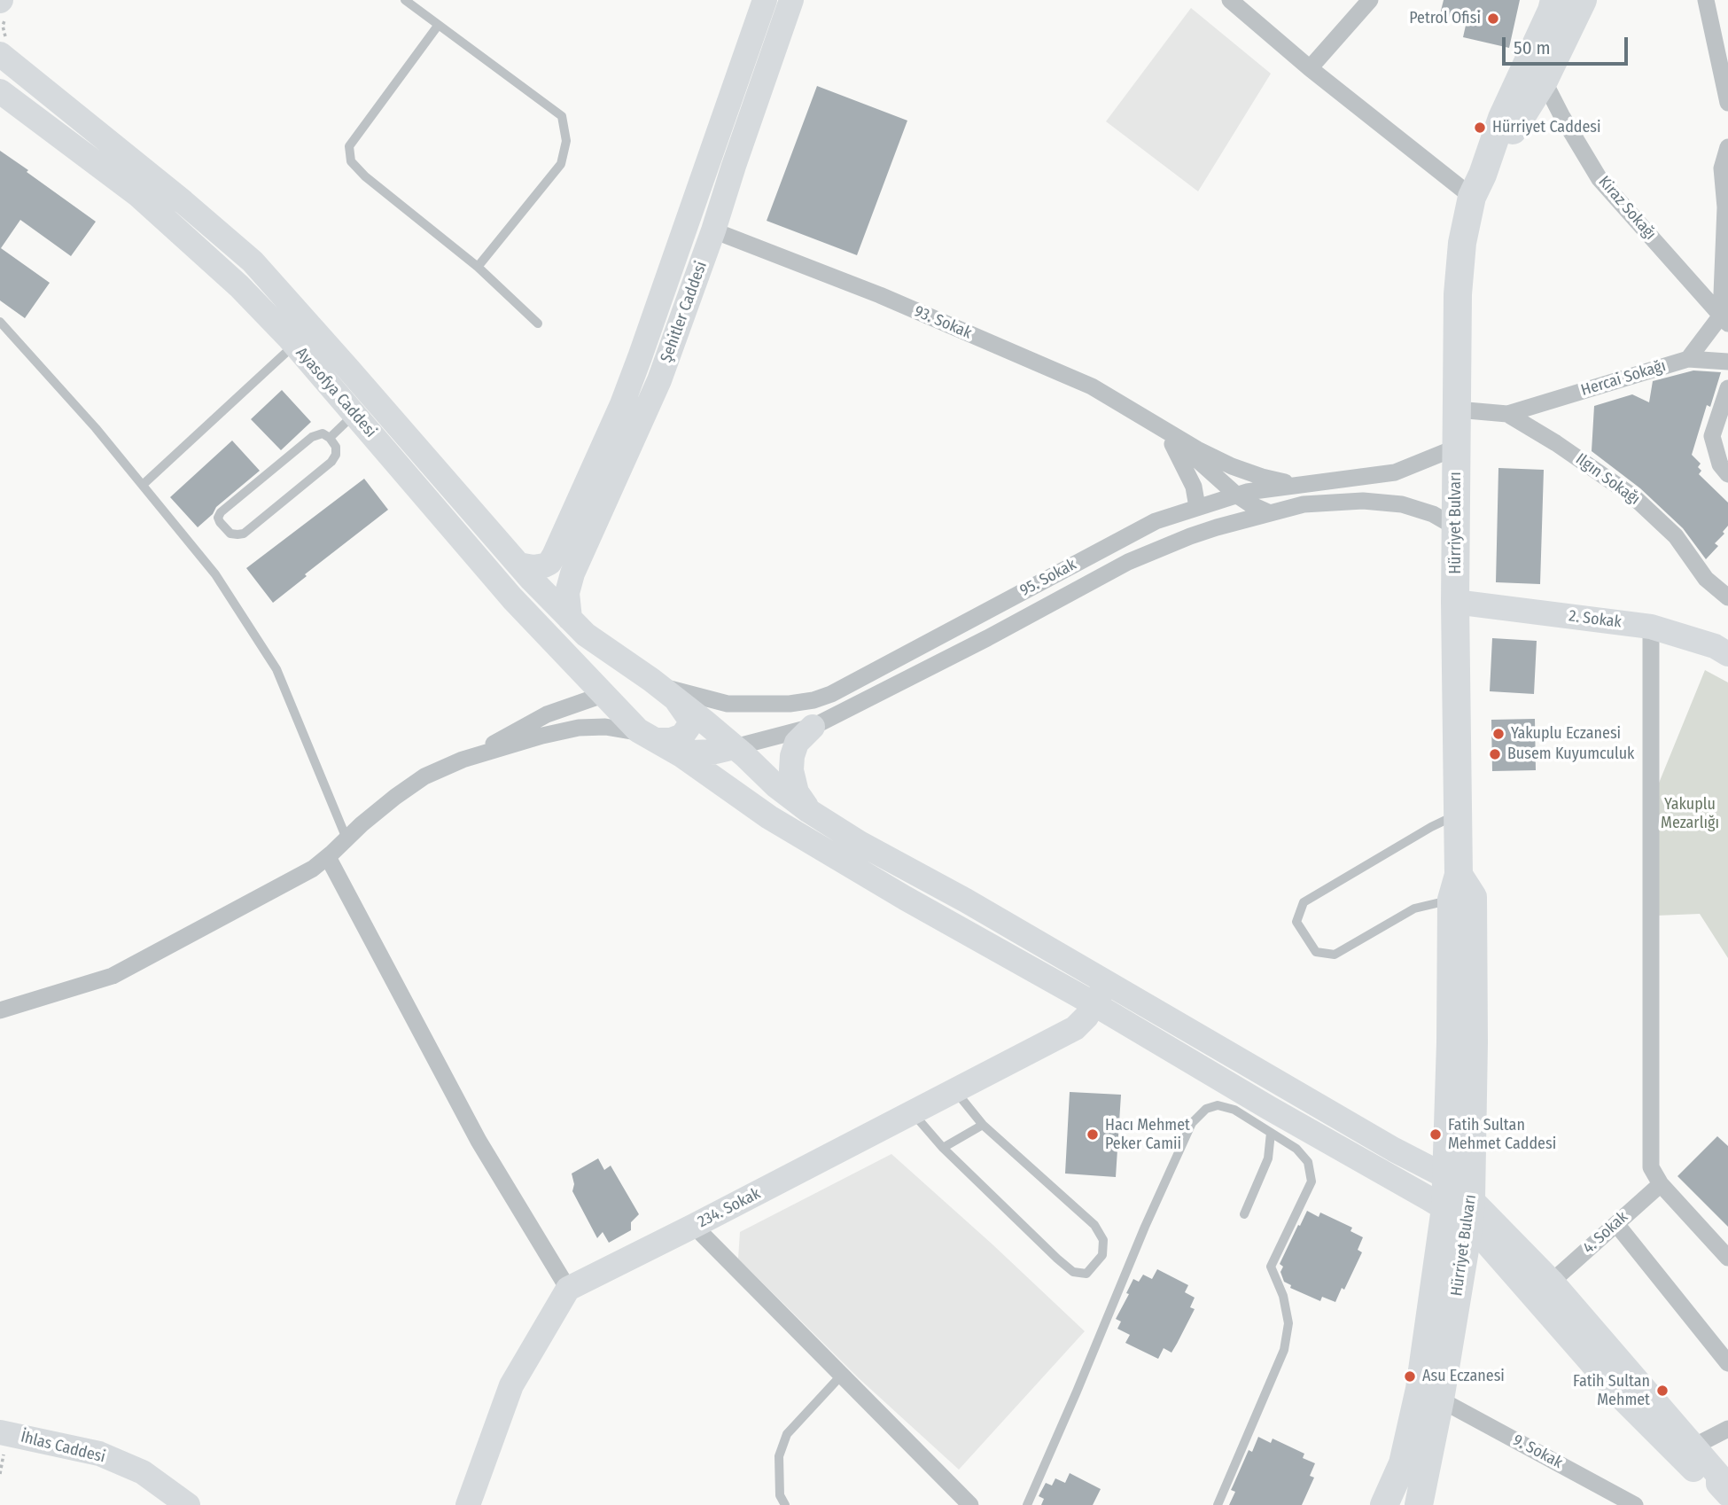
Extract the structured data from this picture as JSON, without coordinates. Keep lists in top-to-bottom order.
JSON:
{
  "streets": {
    "main road": [
      "Şehitler Caddesi",
      "Ayasofya Caddesi",
      "Hürriyet Bulvarı",
      "2. Sokak",
      "234. Sokak",
      "İhlas Caddesi"
    ],
    "street": [
      "Kiraz Sokağı",
      "93. Sokak",
      "Hercai Sokağı",
      "Ilgın Sokağı",
      "95. Sokak",
      "4. Sokak",
      "9. Sokak"
    ]
  },
  "crossings": [
    ["Kiraz Sokağı", "Hürriyet Bulvarı"],
    ["Şehitler Caddesi", "93. Sokak"],
    ["Hercai Sokağı", "Ilgın Sokağı"],
    ["Ayasofya Caddesi", "Hürriyet Bulvarı"],
    ["Ayasofya Caddesi", "234. Sokak"],
    ["Ilgın Sokağı", "Hürriyet Bulvarı"],
    ["Hürriyet Bulvarı", "95. Sokak"],
    ["Hürriyet Bulvarı", "2. Sokak"],
    ["Hürriyet Bulvarı", "9. Sokak"]
  ],
  "parks": ["Yakuplu Mezarlığı"],
  "places": [
    "Petrol Ofisi",
    "Hürriyet Caddesi",
    "Yakuplu Eczanesi",
    "Busem Kuyumculuk",
    "Hacı Mehmet Peker Camii",
    "Fatih Sultan Mehmet Caddesi",
    "Asu Eczanesi",
    "Fatih Sultan Mehmet"
  ],
  "scale_bar": "50 m"
}
